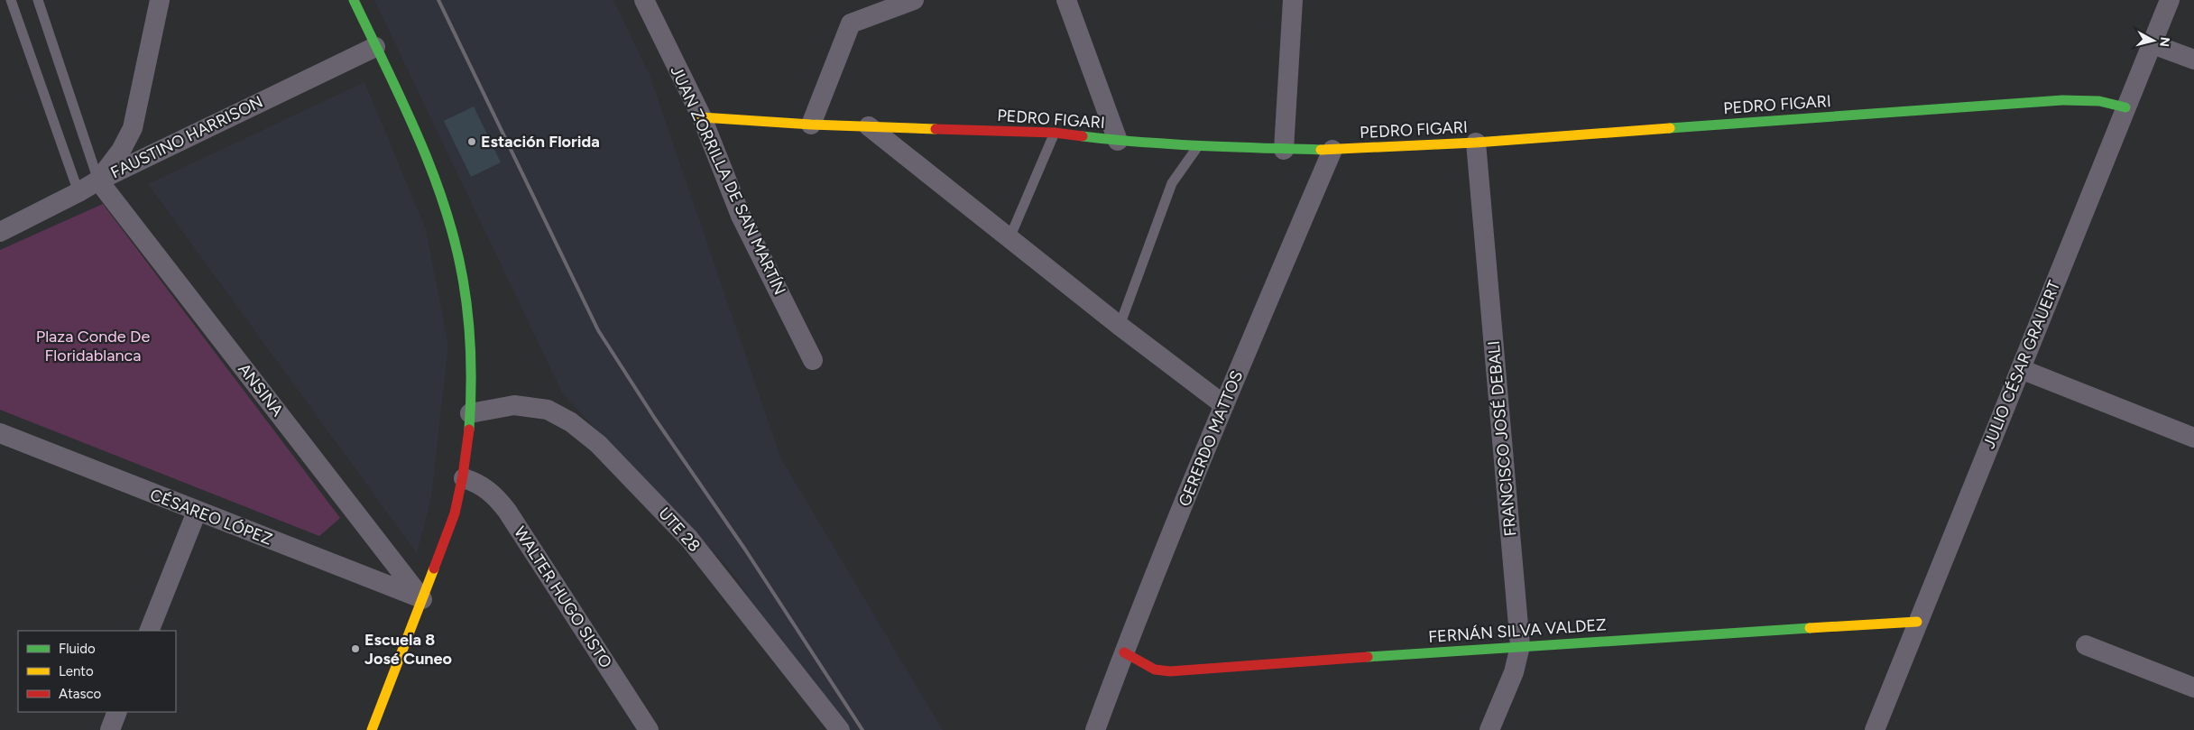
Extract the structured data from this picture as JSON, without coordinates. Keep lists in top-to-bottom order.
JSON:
{
  "streets": {
    "street": [
      "PEDRO FIGARI",
      "FAUSTINO HARRISON",
      "JUAN ZORRILLA DE SAN MARTÍN",
      "JULIO CÉSAR GRAUERT",
      "ANSINA",
      "GERERDO MATTOS",
      "FRANCISCO JOSÉ DEBALI",
      "CÉSAREO LÓPEZ",
      "UTE 28",
      "WALTER HUGO SISTO",
      "FERNÁN SILVA VALDEZ"
    ]
  },
  "crossings": [
    ["PEDRO FIGARI", "JUAN ZORRILLA DE SAN MARTÍN"],
    ["PEDRO FIGARI", "JULIO CÉSAR GRAUERT"],
    ["PEDRO FIGARI", "GERERDO MATTOS"],
    ["PEDRO FIGARI", "FRANCISCO JOSÉ DEBALI"],
    ["FAUSTINO HARRISON", "ANSINA"],
    ["JULIO CÉSAR GRAUERT", "FERNÁN SILVA VALDEZ"],
    ["ANSINA", "CÉSAREO LÓPEZ"],
    ["GERERDO MATTOS", "FERNÁN SILVA VALDEZ"],
    ["FRANCISCO JOSÉ DEBALI", "FERNÁN SILVA VALDEZ"]
  ],
  "parks": ["Plaza Conde De Floridablanca"],
  "places": ["Estación Florida", "Escuela 8 José Cuneo"],
  "legend": ["Fluido", "Lento", "Atasco"],
  "north": "right"
}
